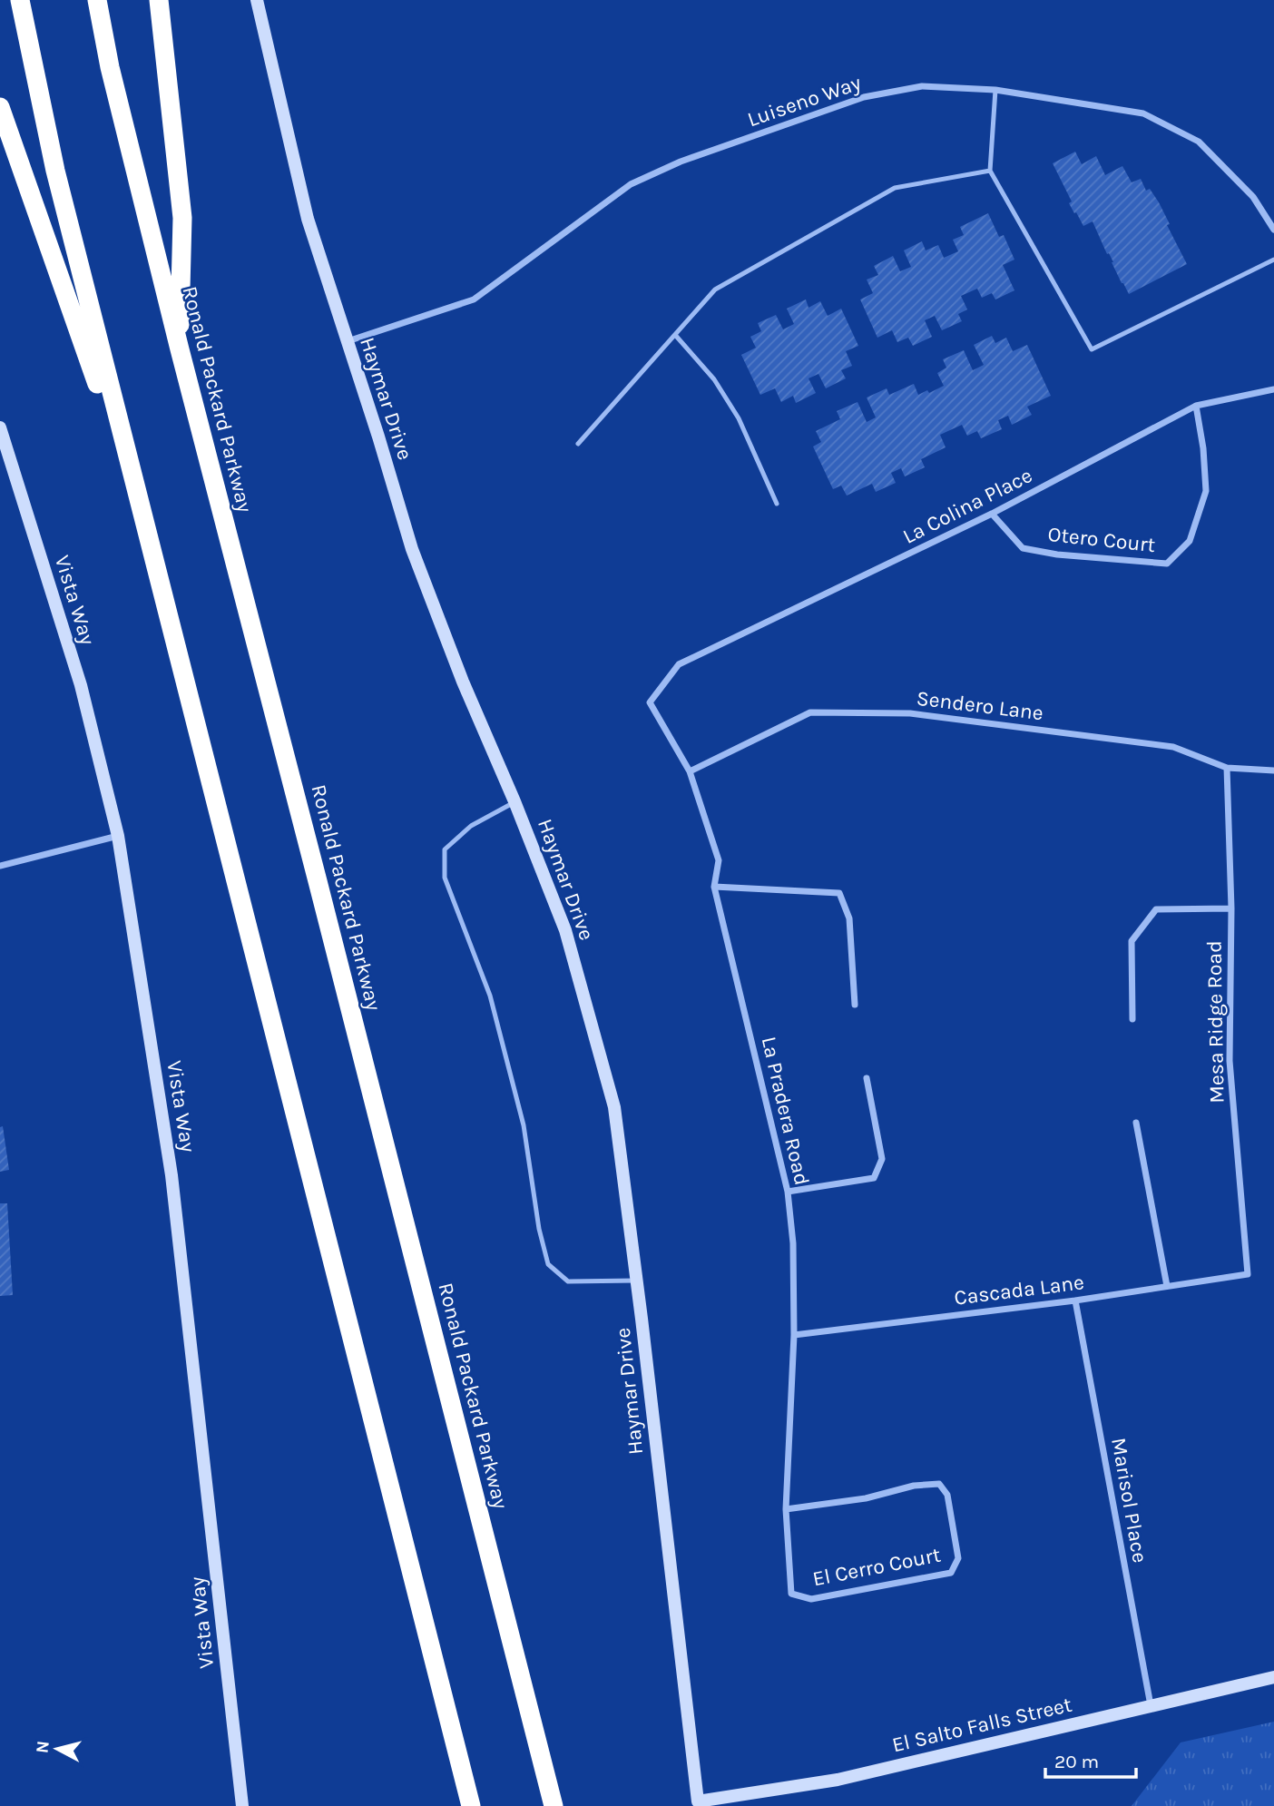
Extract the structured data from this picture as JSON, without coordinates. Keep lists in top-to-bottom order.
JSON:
{
  "streets": {
    "highway": ["Ronald Packard Parkway"],
    "street": [
      "Luiseno Way",
      "Haymar Drive",
      "La Colina Place",
      "Otero Court",
      "Vista Way",
      "Sendero Lane",
      "Mesa Ridge Road",
      "La Pradera Road",
      "Cascada Lane",
      "Marisol Place",
      "El Cerro Court",
      "El Salto Falls Street"
    ]
  },
  "crossings": [
    ["Luiseno Way", "Haymar Drive"],
    ["Haymar Drive", "El Salto Falls Street"],
    ["La Colina Place", "Otero Court"],
    ["La Colina Place", "La Pradera Road"],
    ["Sendero Lane", "Mesa Ridge Road"],
    ["Sendero Lane", "La Pradera Road"],
    ["Mesa Ridge Road", "Cascada Lane"],
    ["La Pradera Road", "Cascada Lane"],
    ["La Pradera Road", "El Cerro Court"],
    ["Cascada Lane", "Marisol Place"],
    ["Marisol Place", "El Salto Falls Street"]
  ],
  "scale_bar": "20 m",
  "north": "left"
}
